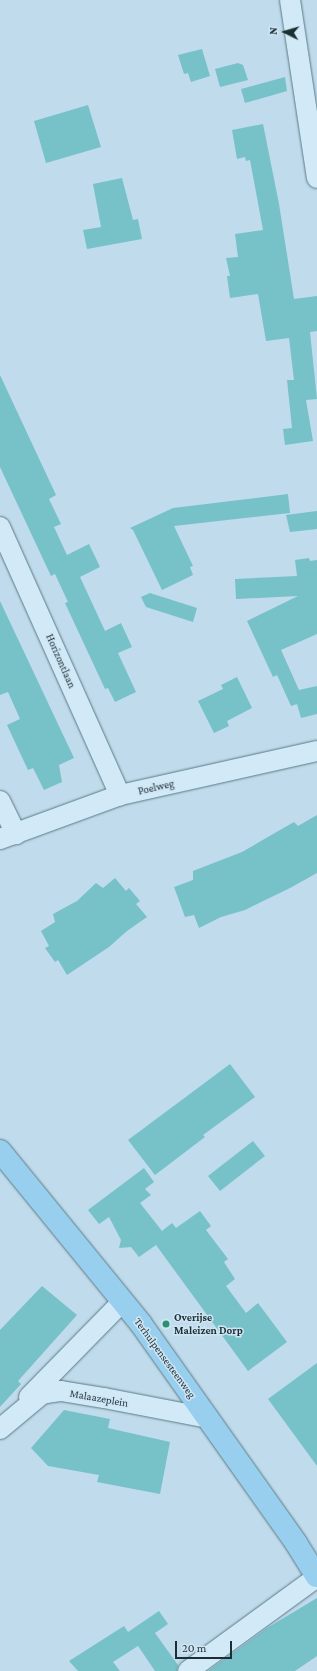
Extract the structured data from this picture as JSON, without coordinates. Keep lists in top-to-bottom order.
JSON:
{
  "streets": {
    "main road": ["Terhulpensesteenweg"],
    "street": ["Horizontlaan", "Poelweg", "Malaazeplein"]
  },
  "crossings": [
    ["Horizontlaan", "Poelweg"],
    ["Terhulpensesteenweg", "Malaazeplein"]
  ],
  "places": ["Overijse Maleizen Dorp"],
  "scale_bar": "20 m",
  "north": "left"
}
